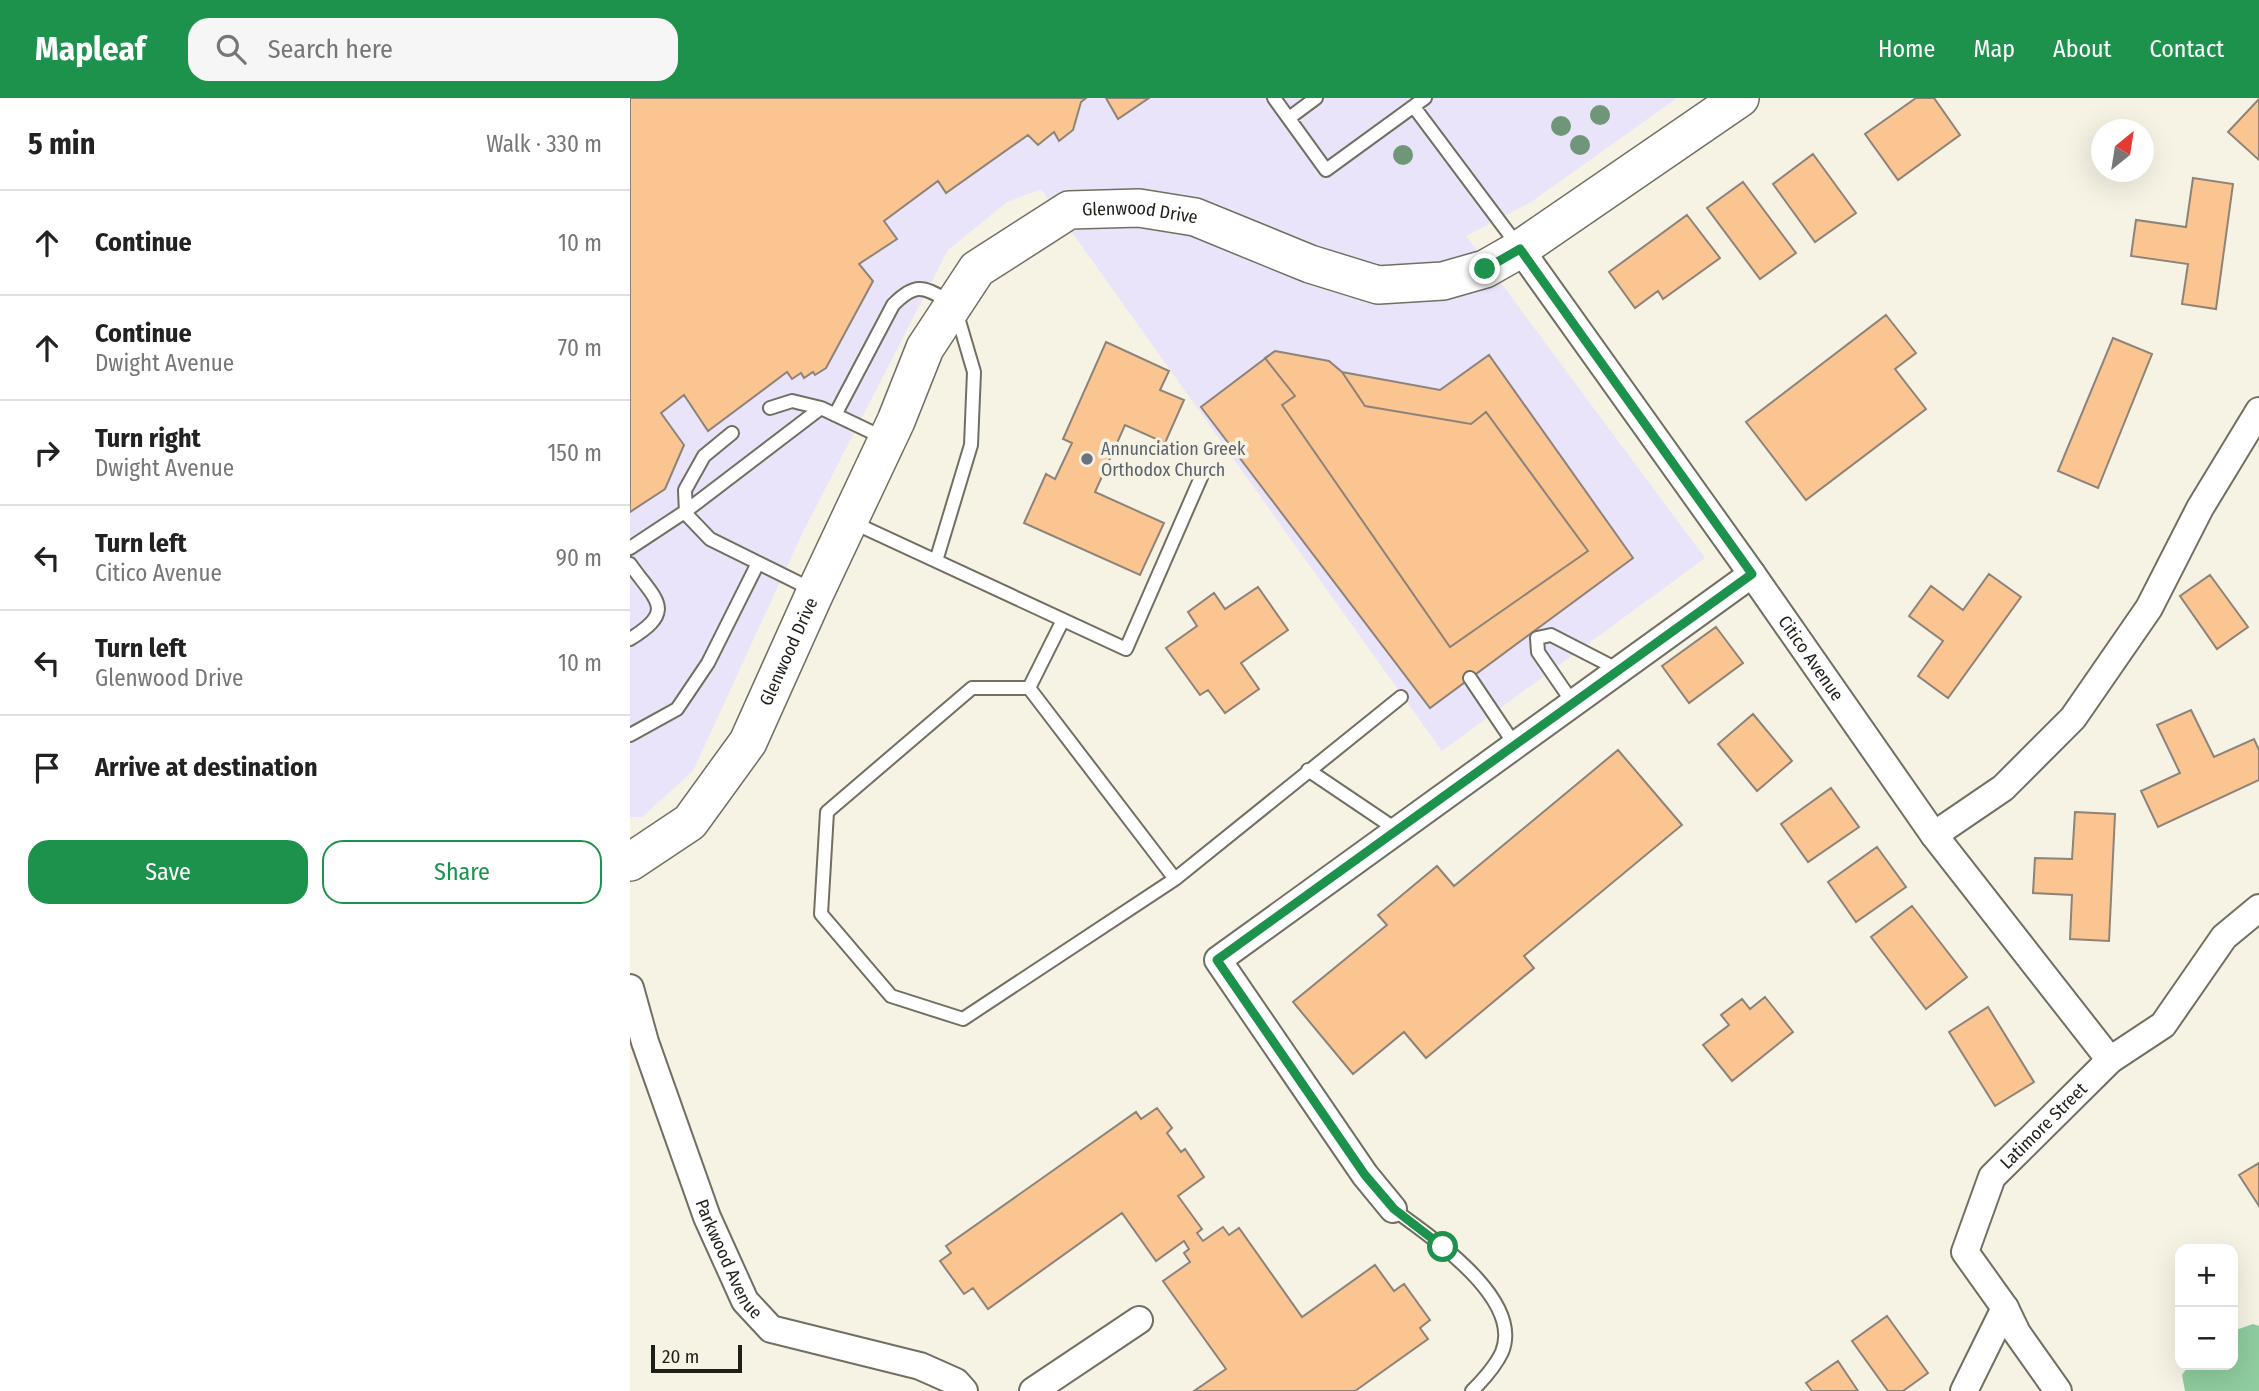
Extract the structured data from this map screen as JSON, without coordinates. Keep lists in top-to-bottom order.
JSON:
{
  "streets": {
    "street": [
      "Glenwood Drive",
      "Citico Avenue",
      "Latimore Street",
      "Parkwood Avenue"
    ]
  },
  "crossings": [
    ["Glenwood Drive", "Citico Avenue"],
    ["Citico Avenue", "Latimore Street"]
  ],
  "places": ["Annunciation Greek Orthodox Church"],
  "scale_bar": "20 m",
  "north": "top right",
  "page": {
    "header": "Mapleaf",
    "search": "Search here",
    "nav": [
      "Home",
      "Map",
      "About",
      "Contact"
    ],
    "heading": ["5 min", "Walk · 330 m"],
    "list": [
      ["Continue", "10 m"],
      ["Continue", "Dwight Avenue", "70 m"],
      ["Turn right", "Dwight Avenue", "150 m"],
      ["Turn left", "Citico Avenue", "90 m"],
      ["Turn left", "Glenwood Drive", "10 m"],
      "Arrive at destination"
    ],
    "buttons": ["Save", "Share"],
    "map_buttons": ["+", "−"],
    "scale": "20 m"
  }
}
